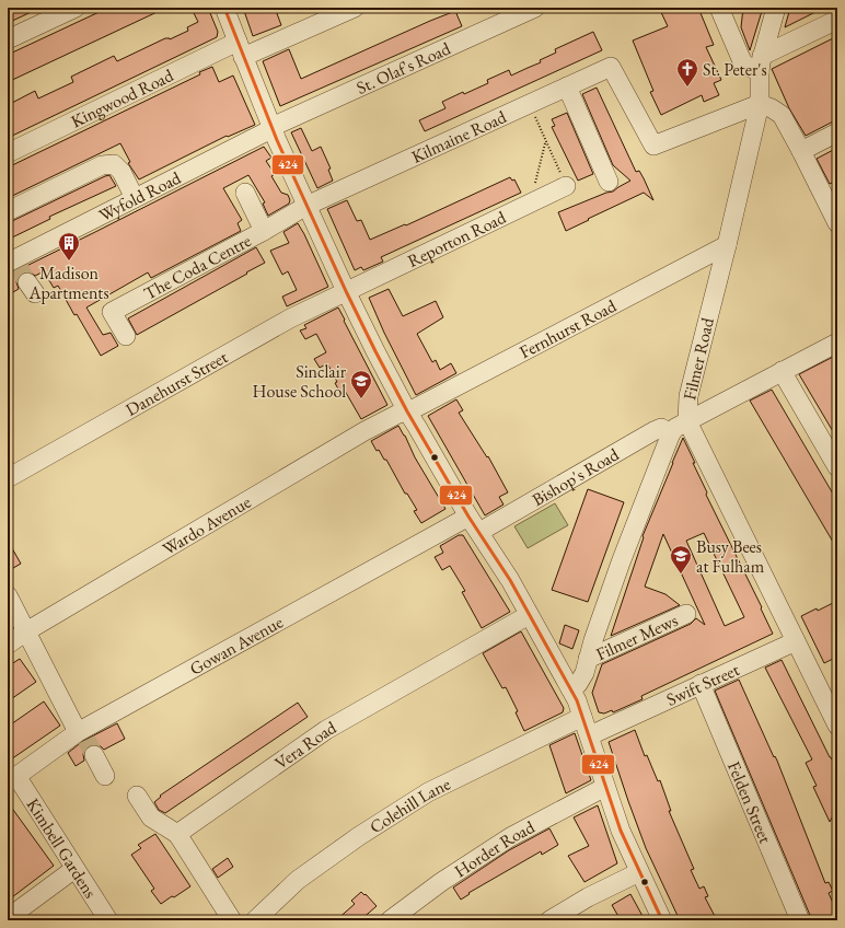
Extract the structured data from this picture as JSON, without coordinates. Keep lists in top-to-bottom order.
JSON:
{
  "streets": {
    "street": [
      "St. Olaf's Road",
      "Kingwood Road",
      "Kilmaine Road",
      "Wyfold Road",
      "Reporton Road",
      "The Coda Centre",
      "Fernhurst Road",
      "Filmer Road",
      "Danehurst Street",
      "Bishop's Road",
      "Wardo Avenue",
      "Filmer Mews",
      "Gowan Avenue",
      "Swift Street",
      "Vera Road",
      "Felden Street",
      "Colehill Lane",
      "Kimbell Gardens",
      "Horder Road"
    ]
  },
  "crossings": [
    ["St. Olaf's Road", "Wyfold Road"],
    ["Kilmaine Road", "The Coda Centre"],
    ["Kilmaine Road", "Filmer Road"],
    ["Reporton Road", "Danehurst Street"],
    ["Fernhurst Road", "Filmer Road"],
    ["Fernhurst Road", "Wardo Avenue"],
    ["Filmer Road", "Bishop's Road"],
    ["Gowan Avenue", "Kimbell Gardens"],
    ["Swift Street", "Felden Street"]
  ],
  "places": {
    "church": ["St. Peter's"],
    "building": ["Madison Apartments"],
    "school or university": ["Sinclair House School", "Busy Bees at Fulham"]
  },
  "lines": ["transit line 424"]
}
